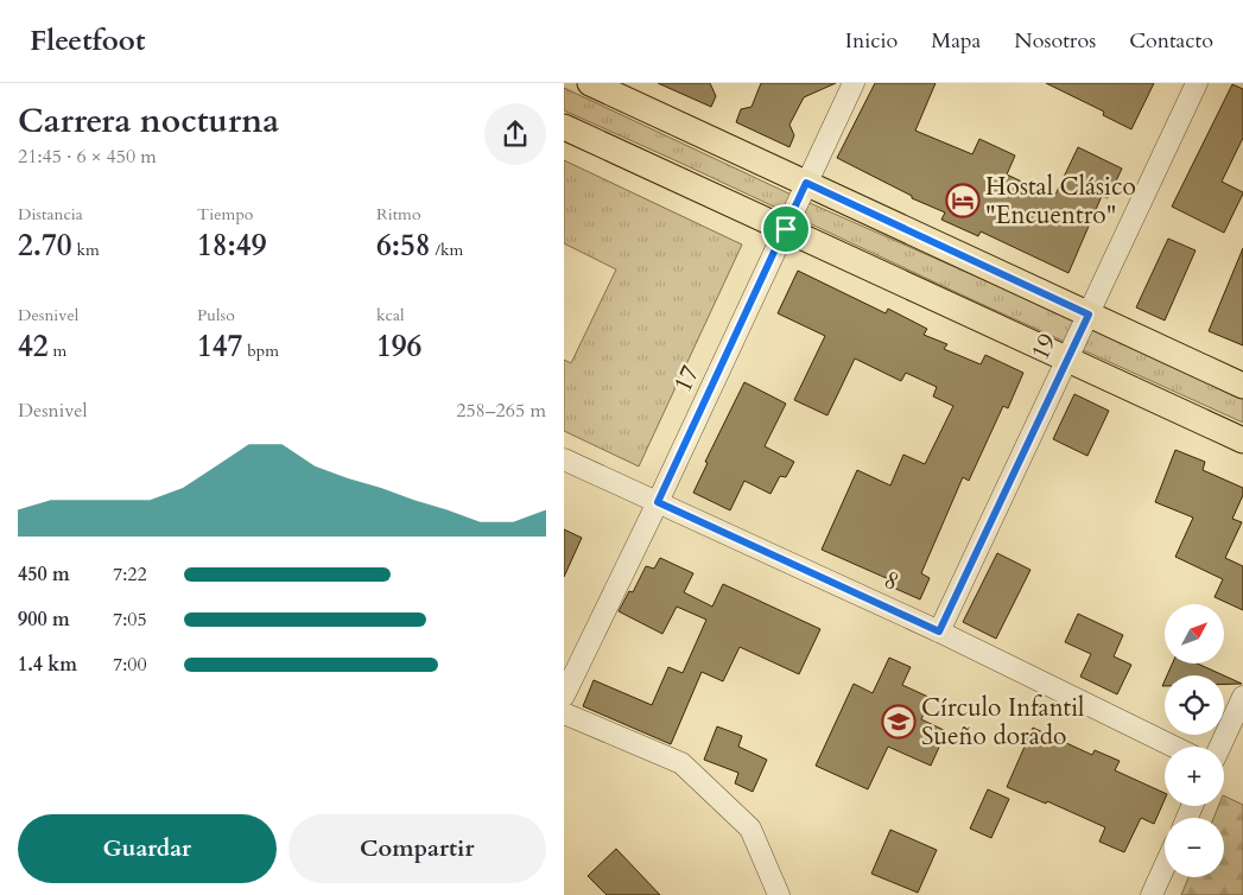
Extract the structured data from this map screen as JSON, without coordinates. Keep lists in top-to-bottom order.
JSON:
{
  "streets": {
    "street": ["19", "17", "8"]
  },
  "crossings": [
    ["19", "8"],
    ["17", "8"]
  ],
  "places": {
    "hotel": ["Hostal Clásico \"Encuentro\""],
    "school or university": ["Círculo Infantil Sueño dorado"]
  },
  "north": "top right",
  "page": {
    "header": "Fleetfoot",
    "nav": [
      "Inicio",
      "Mapa",
      "Nosotros",
      "Contacto"
    ],
    "heading": ["Carrera nocturna", "21:45 · 6 × 450 m"],
    "stats": [
      ["Distancia", "2.70 km"],
      ["Tiempo", "18:49"],
      ["Ritmo", "6:58 /km"],
      ["Desnivel", "42 m"],
      ["Pulso", "147 bpm"],
      ["kcal", "196"]
    ],
    "chart": ["Desnivel", "258–265 m"],
    "list": [
      {
        "name": "450 m",
        "note": "7:22"
      },
      {
        "name": "900 m",
        "note": "7:05"
      },
      {
        "name": "1.4 km",
        "note": "7:00"
      }
    ],
    "map_buttons": ["+", "−"],
    "buttons": ["Guardar", "Compartir"]
  }
}
